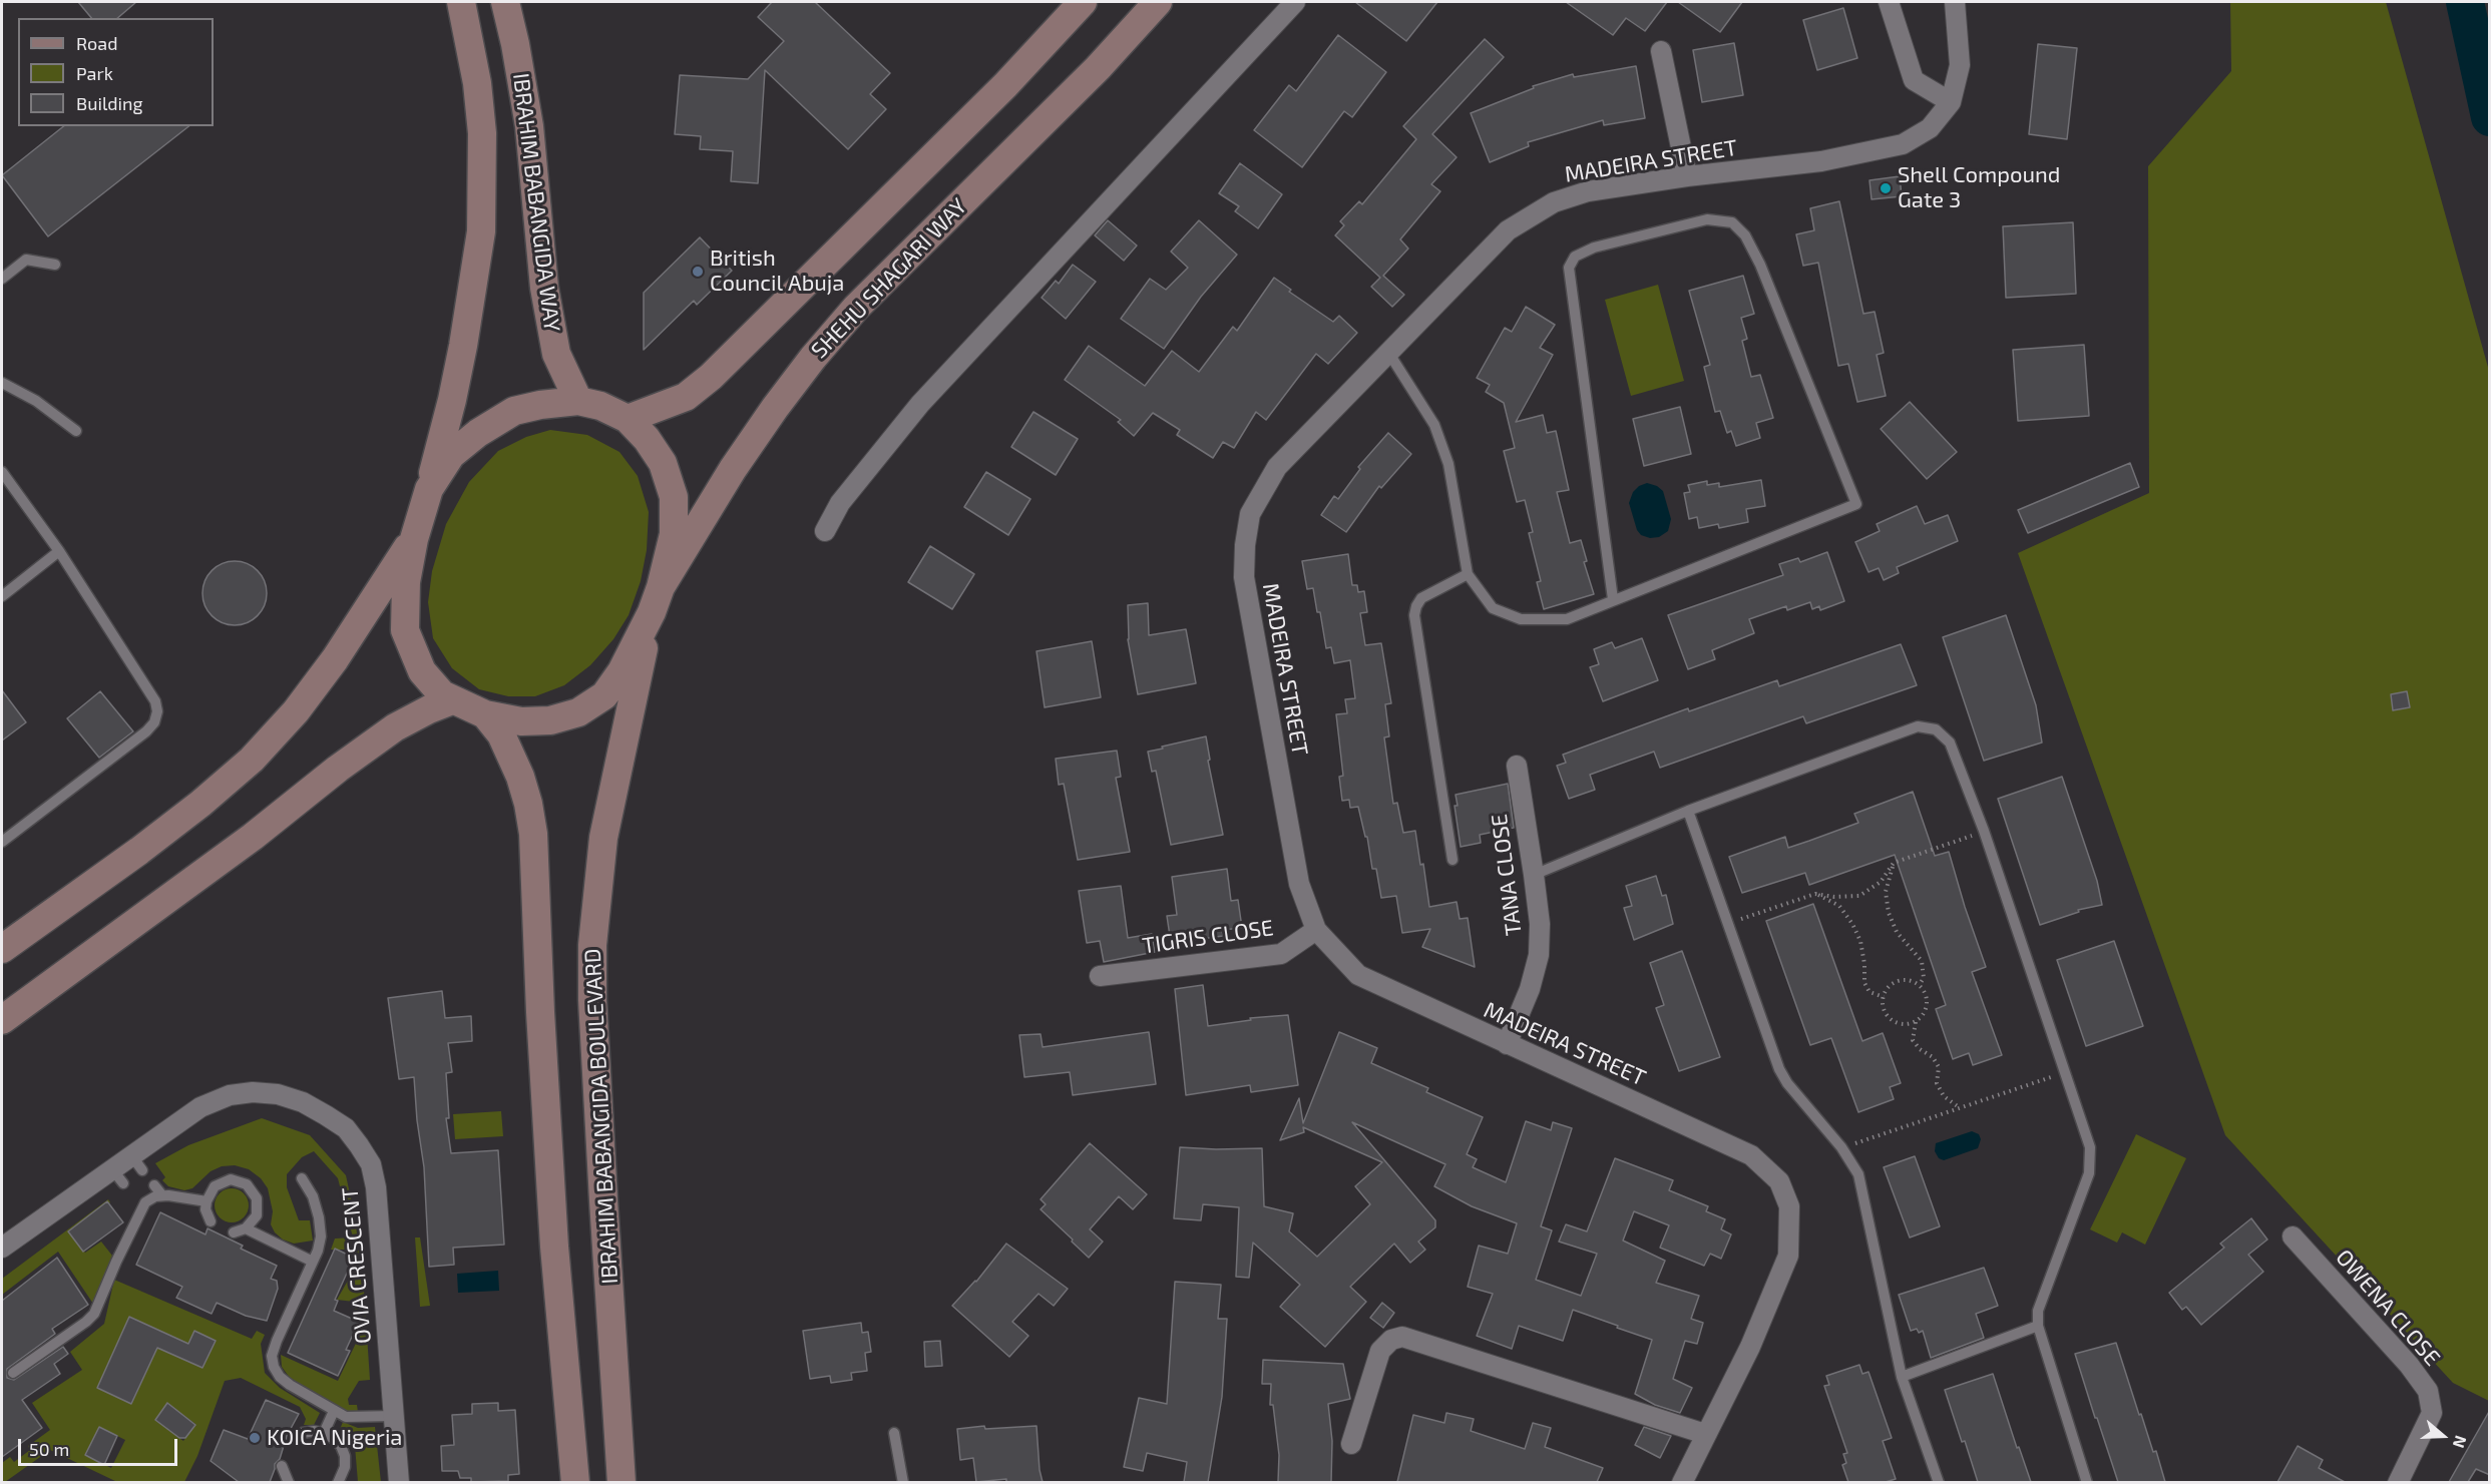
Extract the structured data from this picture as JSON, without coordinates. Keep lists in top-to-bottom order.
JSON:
{
  "streets": {
    "main road": ["IBRAHIM BABANGIDA WAY", "SHEHU SHAGARI WAY", "IBRAHIM BABANGIDA BOULEVARD"],
    "street": [
      "MADEIRA STREET",
      "TANA CLOSE",
      "TIGRIS CLOSE",
      "OVIA CRESCENT",
      "OWENA CLOSE"
    ]
  },
  "crossings": [
    ["MADEIRA STREET", "TANA CLOSE"],
    ["MADEIRA STREET", "TIGRIS CLOSE"],
    ["SHEHU SHAGARI WAY", "IBRAHIM BABANGIDA BOULEVARD"]
  ],
  "places": ["Shell Compound Gate 3", "British Council Abuja", "KOICA Nigeria"],
  "legend": ["Road", "Park", "Building"],
  "scale_bar": "50 m",
  "north": "right"
}
